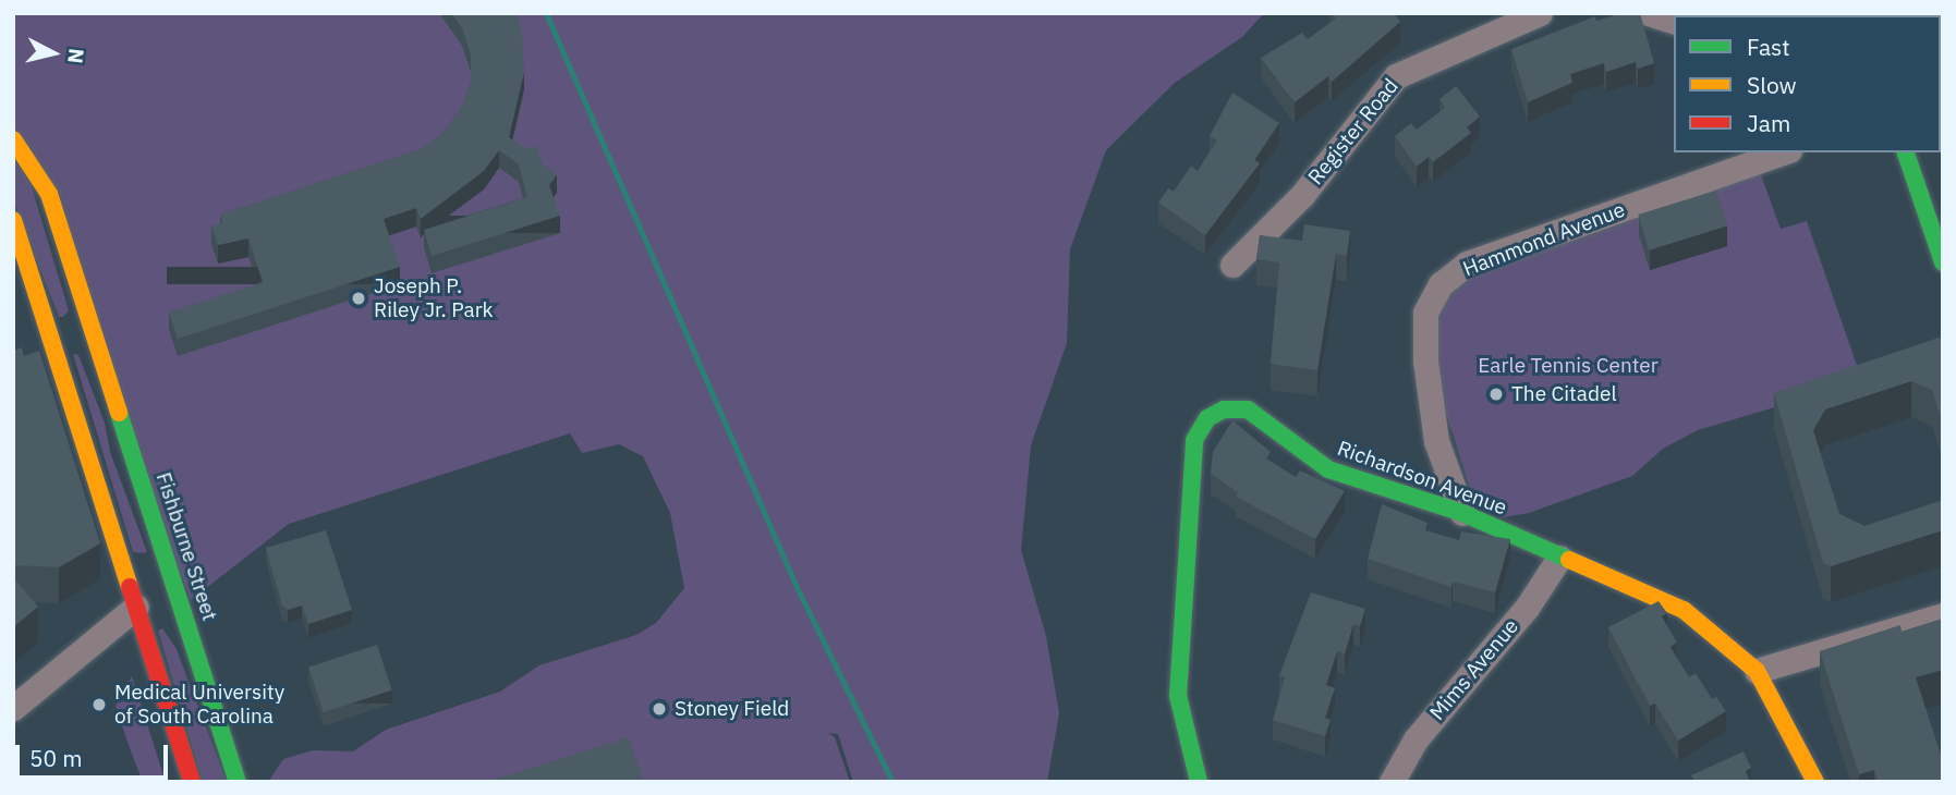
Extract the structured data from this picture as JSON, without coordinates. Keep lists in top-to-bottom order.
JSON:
{
  "streets": {
    "main road": ["Richardson Avenue", "Fishburne Street"],
    "street": ["Register Road", "Hammond Avenue", "Mims Avenue"]
  },
  "crossings": [
    ["Hammond Avenue", "Richardson Avenue"],
    ["Richardson Avenue", "Mims Avenue"]
  ],
  "parks": ["Earle Tennis Center"],
  "places": [
    "Joseph P. Riley Jr. Park",
    "The Citadel",
    "Medical University of South Carolina",
    "Stoney Field"
  ],
  "legend": ["Fast", "Slow", "Jam"],
  "scale_bar": "50 m",
  "north": "right"
}
